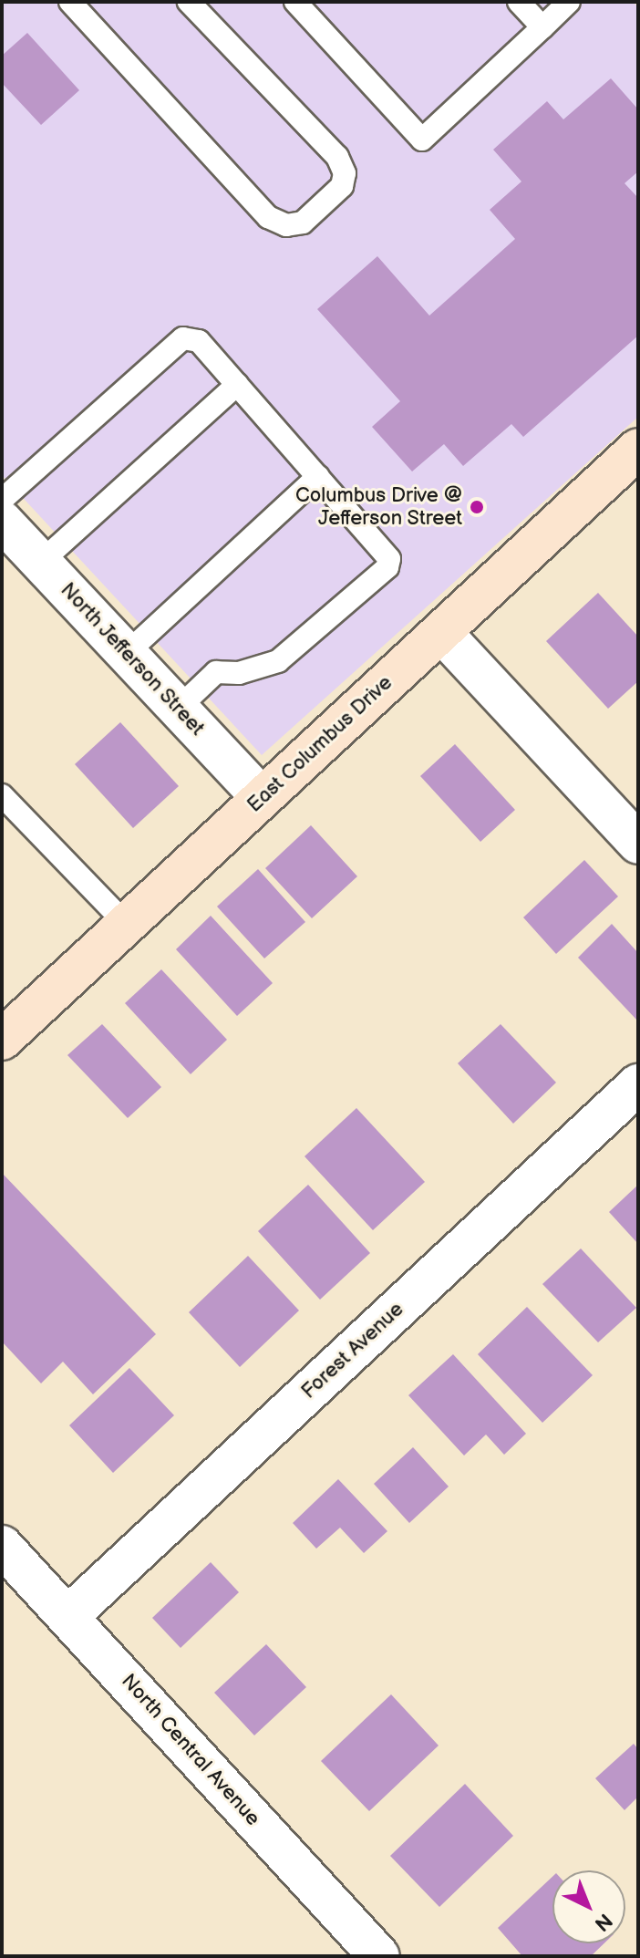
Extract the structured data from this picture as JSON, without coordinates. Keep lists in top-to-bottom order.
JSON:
{
  "streets": {
    "main road": ["East Columbus Drive"],
    "street": ["North Jefferson Street", "Forest Avenue", "North Central Avenue"]
  },
  "crossings": [
    ["North Jefferson Street", "East Columbus Drive"],
    ["Forest Avenue", "North Central Avenue"]
  ],
  "places": ["Columbus Drive @ Jefferson Street"],
  "north": "bottom right"
}
